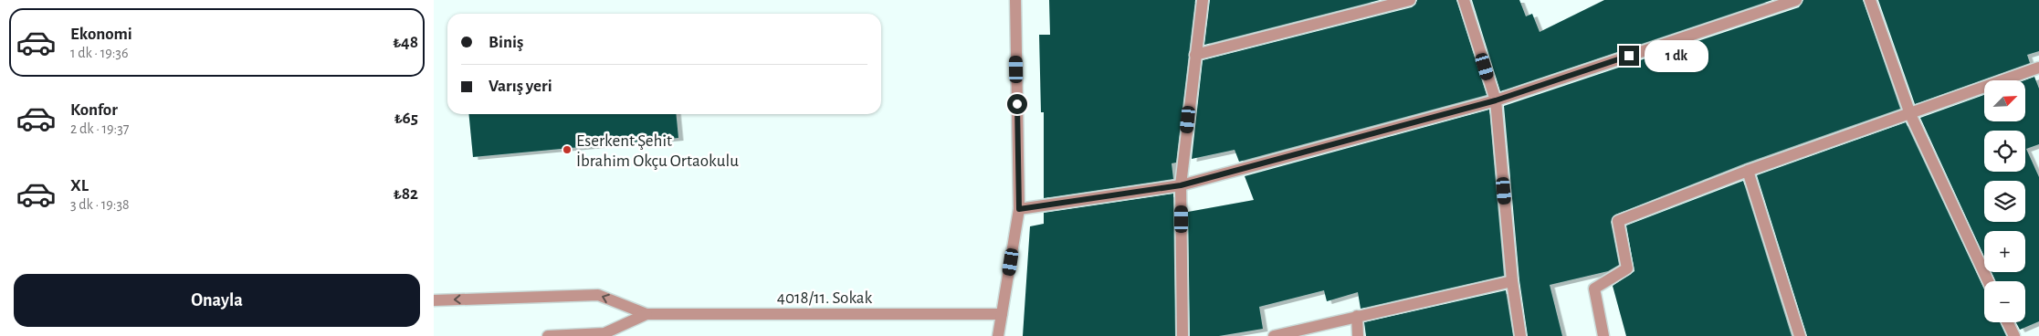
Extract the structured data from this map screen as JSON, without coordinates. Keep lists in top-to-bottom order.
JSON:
{
  "streets": {
    "street": ["4018/11. Sokak"]
  },
  "places": ["Eserkent Şehit İbrahim Okçu Ortaokulu"],
  "north": "top right",
  "page": {
    "list": [
      {
        "name": "Ekonomi",
        "note": "1 dk · 19:36",
        "value": "₺48"
      },
      {
        "name": "Konfor",
        "note": "2 dk · 19:37",
        "value": "₺65"
      },
      {
        "name": "XL",
        "note": "3 dk · 19:38",
        "value": "₺82"
      }
    ],
    "banner": ["Biniş", "Varış yeri"],
    "bubble": "1 dk",
    "map_buttons": ["+", "−"],
    "buttons": "Onayla"
  }
}
